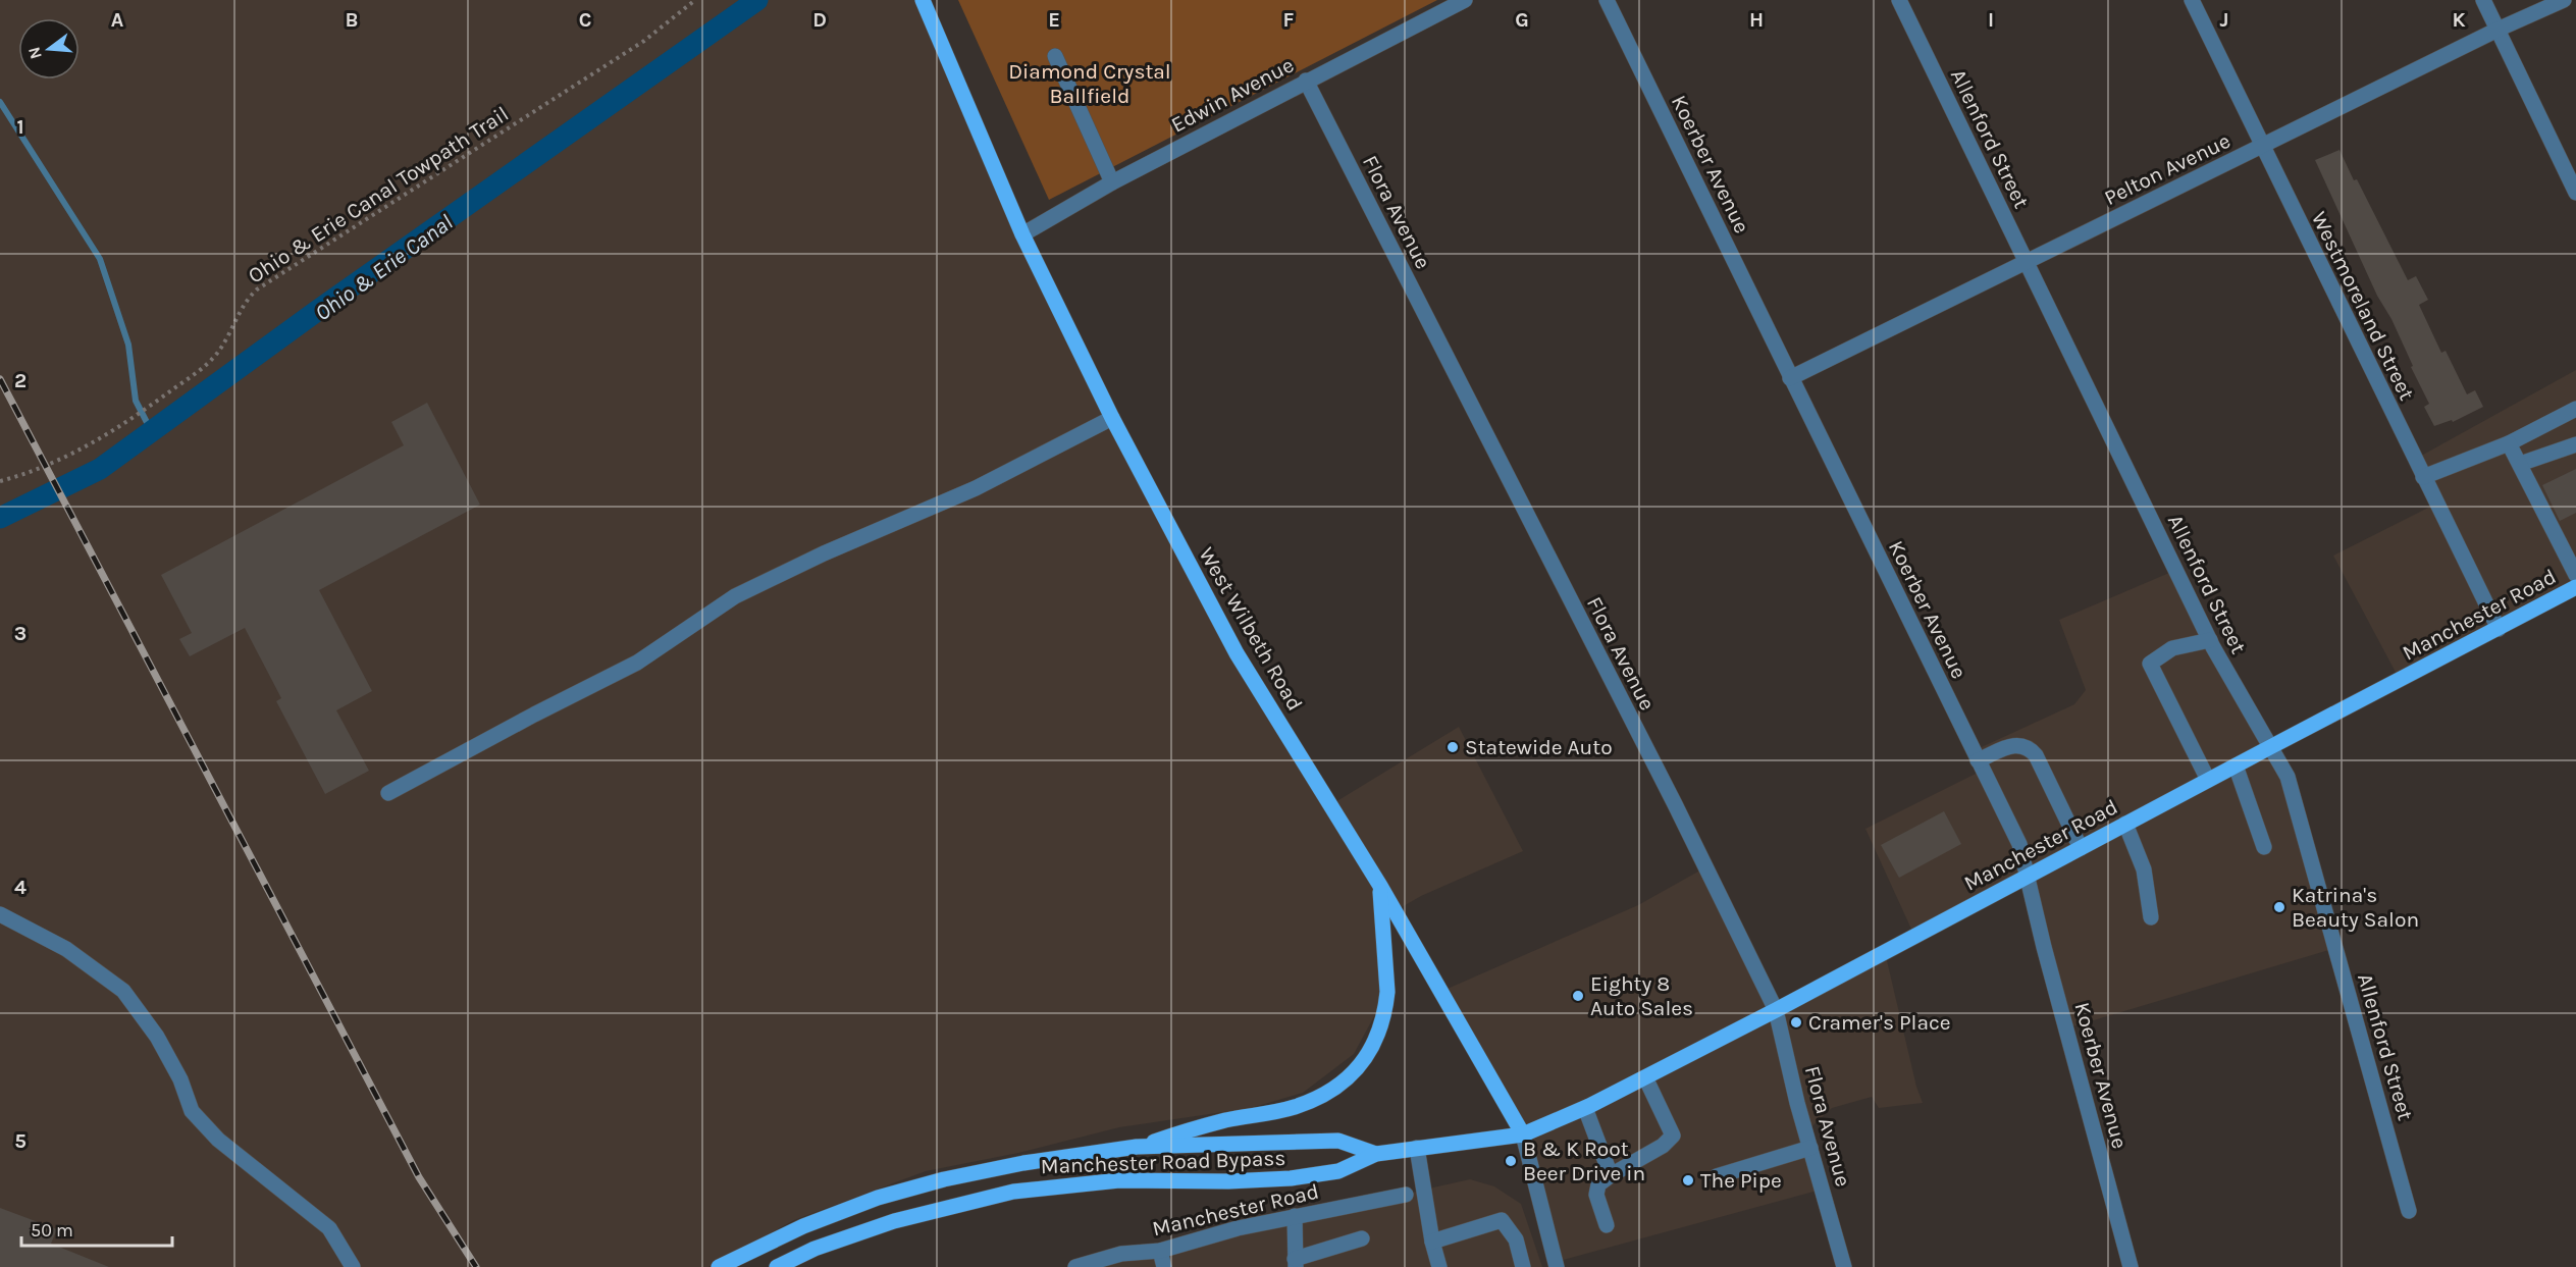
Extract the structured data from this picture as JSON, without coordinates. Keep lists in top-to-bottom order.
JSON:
{
  "streets": {
    "main road": ["Manchester Road", "West Wilbeth Road", "Manchester Road Bypass"],
    "street": [
      "Edwin Avenue",
      "Allenford Street",
      "Koerber Avenue",
      "Pelton Avenue",
      "Flora Avenue",
      "Westmoreland Street"
    ],
    "path": ["Ohio & Erie Canal Towpath Trail"]
  },
  "crossings": [
    ["Edwin Avenue", "Flora Avenue"],
    ["Edwin Avenue", "West Wilbeth Road"],
    ["Allenford Street", "Pelton Avenue"],
    ["Allenford Street", "Manchester Road"],
    ["Koerber Avenue", "Pelton Avenue"],
    ["Koerber Avenue", "Manchester Road"],
    ["Pelton Avenue", "Westmoreland Street"],
    ["Flora Avenue", "Manchester Road"],
    ["Westmoreland Street", "Manchester Road"],
    ["Manchester Road", "West Wilbeth Road"],
    ["Manchester Road", "Manchester Road Bypass"],
    ["West Wilbeth Road", "Manchester Road Bypass"]
  ],
  "water": ["Ohio & Erie Canal"],
  "parks": ["Diamond Crystal Ballfield"],
  "places": [
    "Statewide Auto",
    "Katrina's Beauty Salon",
    "Eighty 8 Auto Sales",
    "Cramer's Place",
    "B & K Root Beer Drive in",
    "The Pipe"
  ],
  "scale_bar": "50 m",
  "north": "left",
  "grid": {
    "columns": [
      "A",
      "B",
      "C",
      "D",
      "E",
      "F",
      "G",
      "H",
      "I",
      "J",
      "K"
    ],
    "rows": [
      "1",
      "2",
      "3",
      "4",
      "5"
    ]
  }
}
